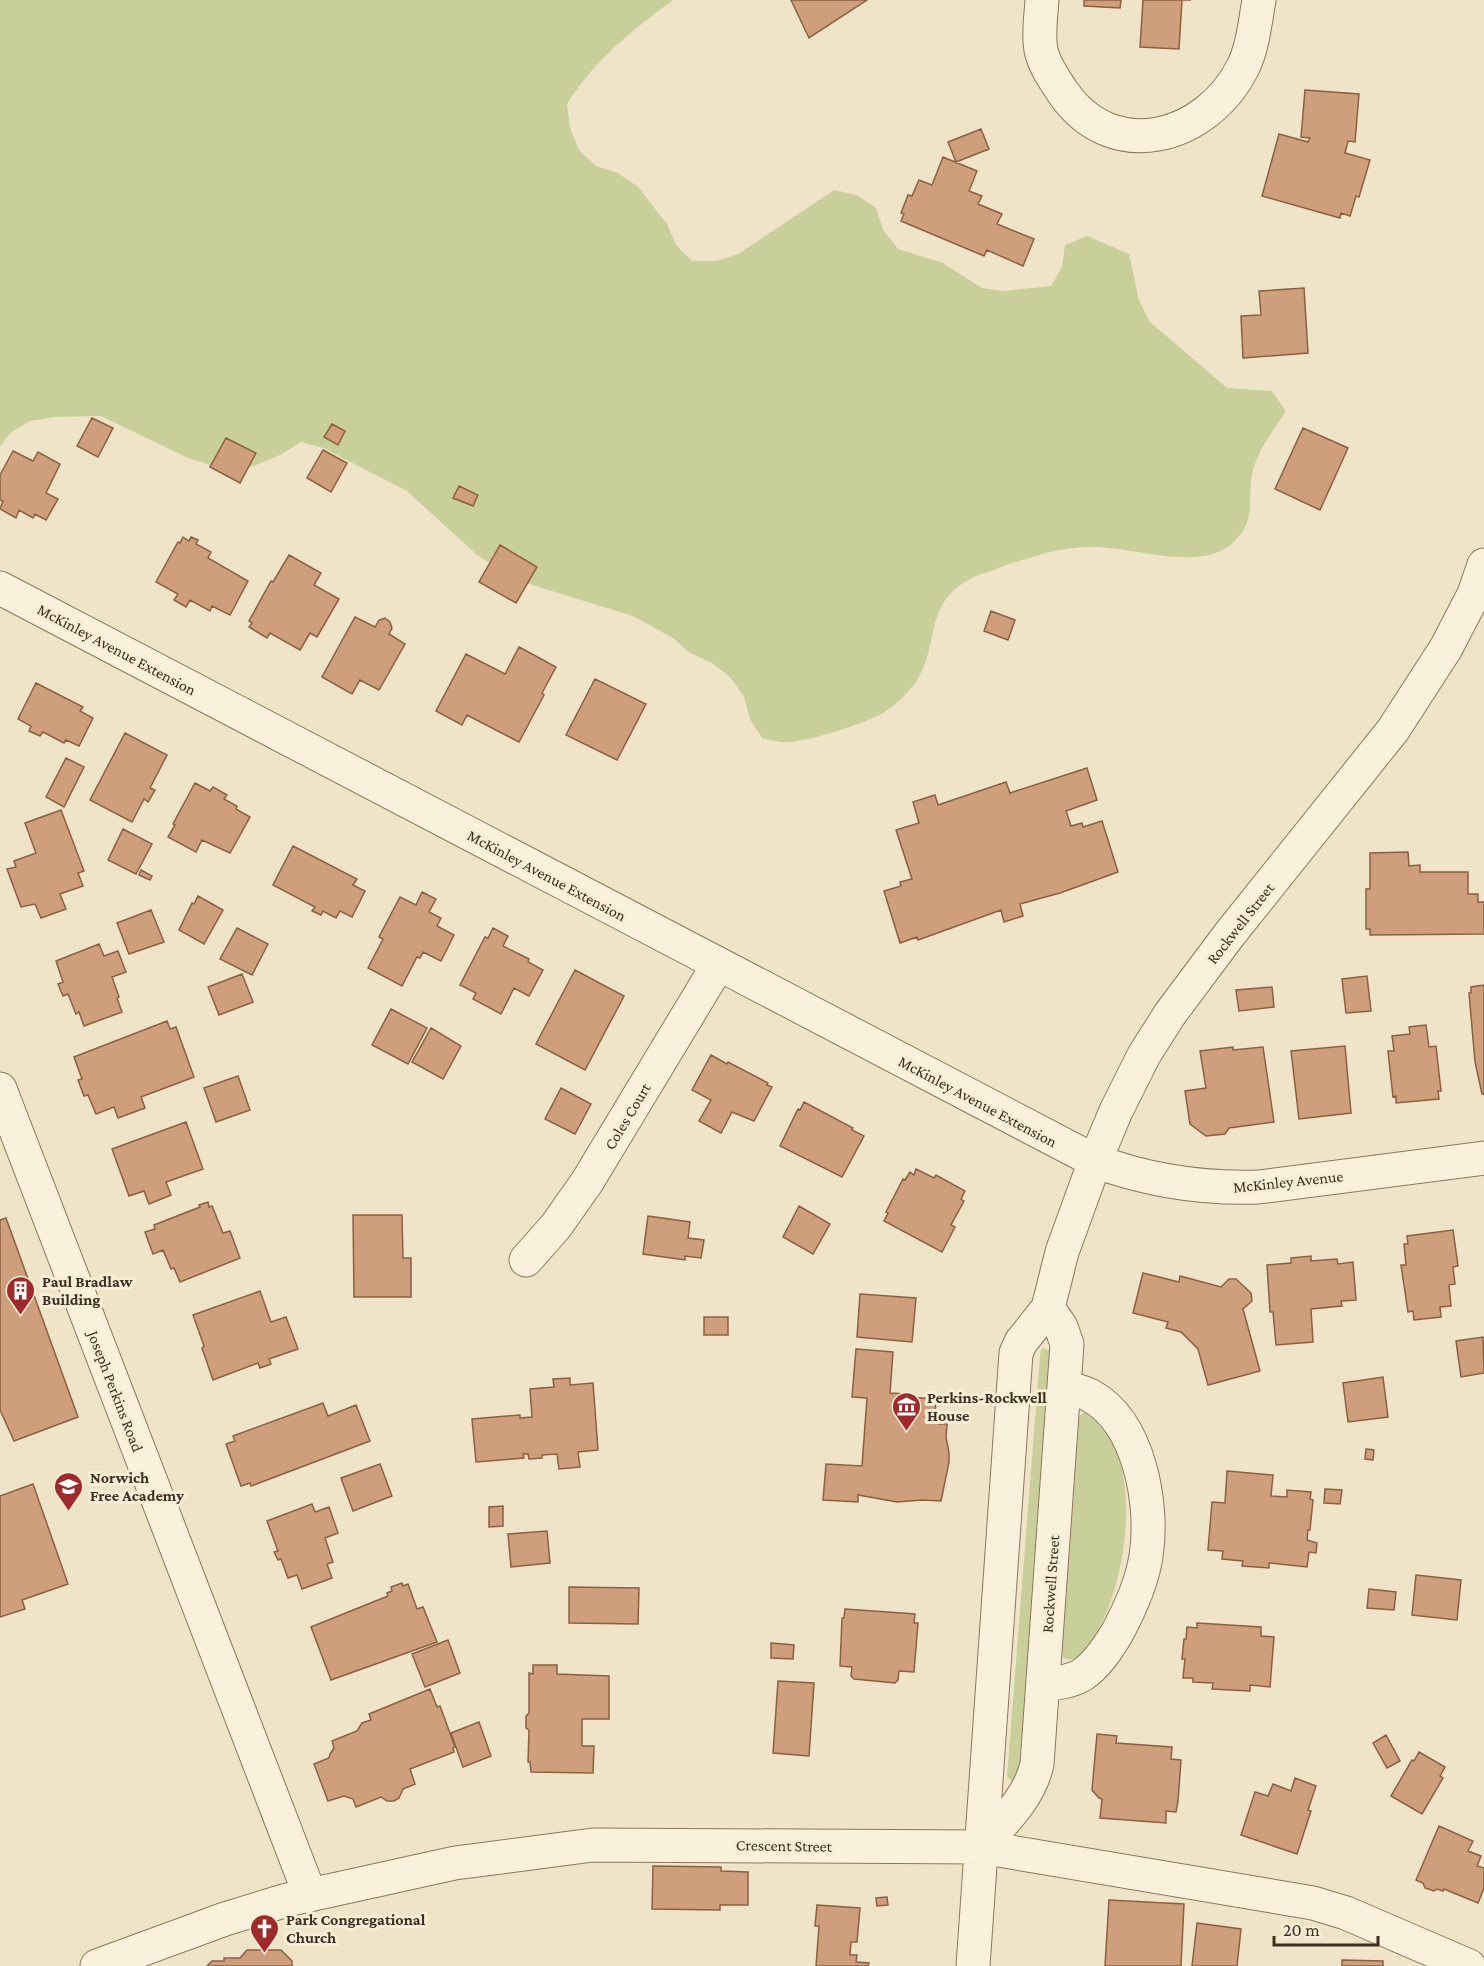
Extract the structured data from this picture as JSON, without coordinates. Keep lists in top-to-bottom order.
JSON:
{
  "streets": {
    "street": [
      "McKinley Avenue Extension",
      "Rockwell Street",
      "Coles Court",
      "McKinley Avenue",
      "Joseph Perkins Road",
      "Crescent Street"
    ]
  },
  "crossings": [
    ["McKinley Avenue Extension", "Rockwell Street"],
    ["McKinley Avenue Extension", "Coles Court"],
    ["McKinley Avenue Extension", "McKinley Avenue"],
    ["Rockwell Street", "McKinley Avenue"],
    ["Rockwell Street", "Crescent Street"],
    ["Joseph Perkins Road", "Crescent Street"]
  ],
  "places": {
    "building": ["Paul Bradlaw Building"],
    "museum": ["Perkins-Rockwell House"],
    "school or university": ["Norwich Free Academy"],
    "church": ["Park Congregational Church"]
  },
  "scale_bar": "20 m"
}
